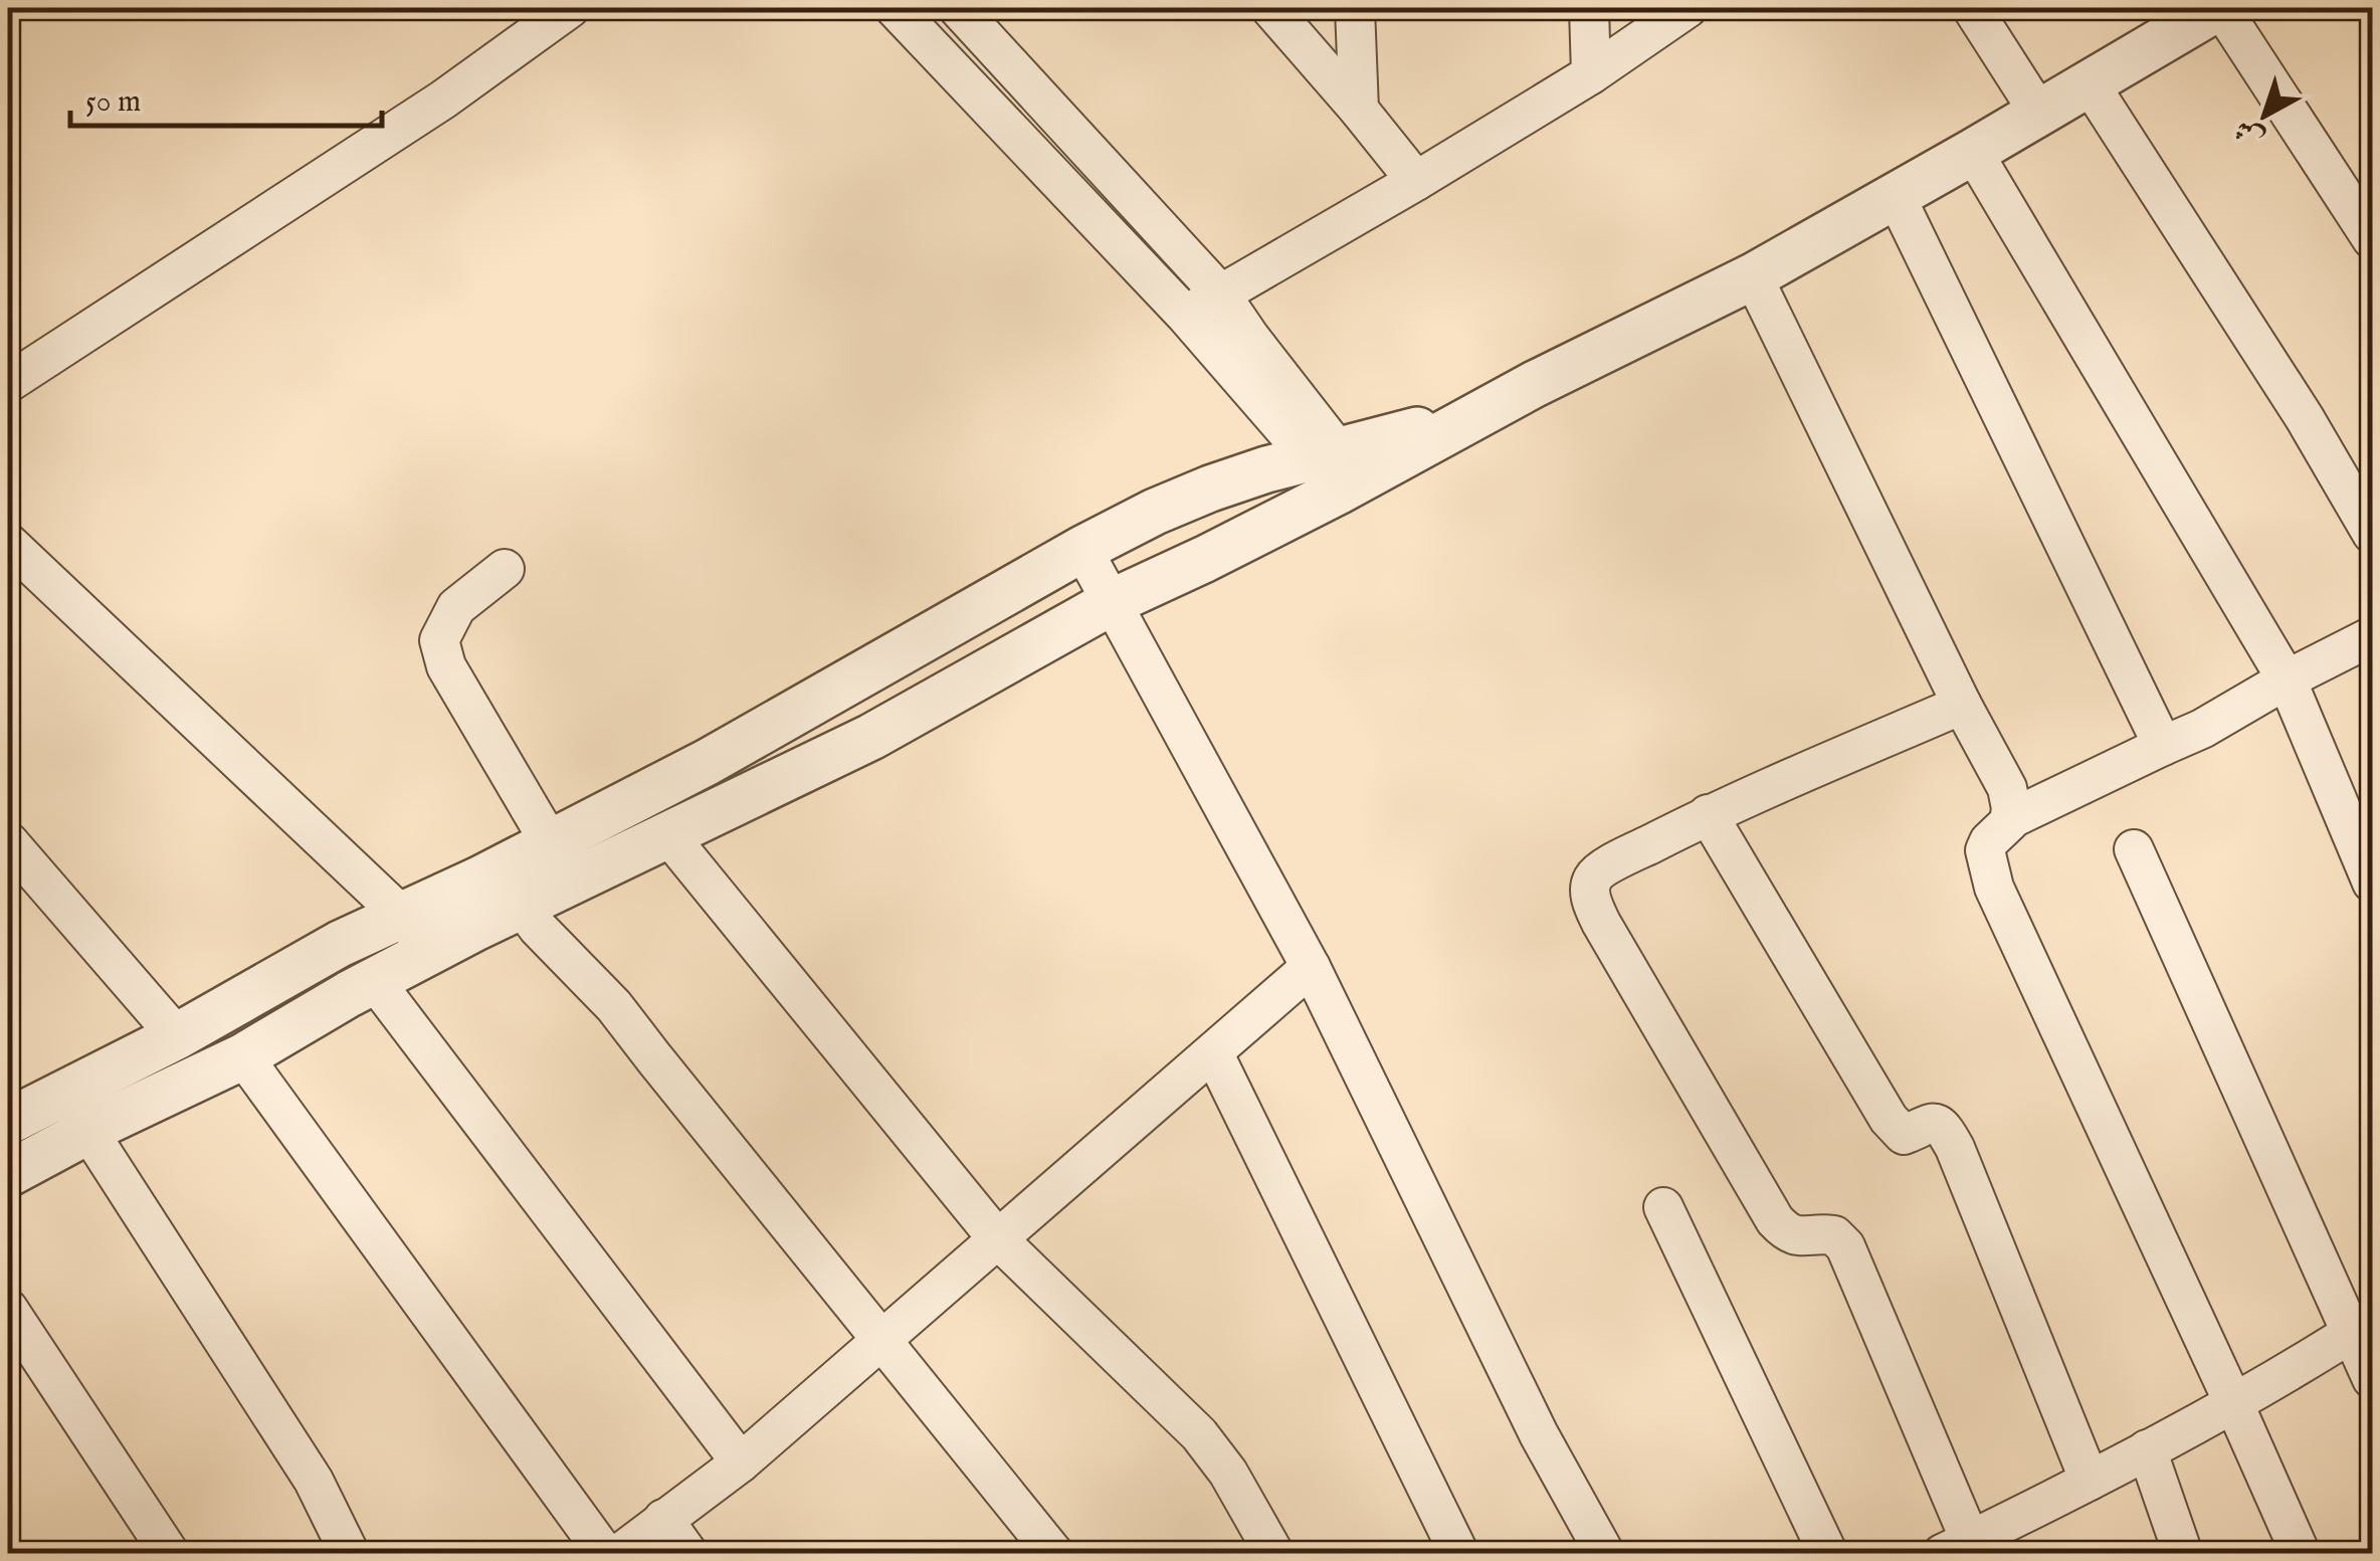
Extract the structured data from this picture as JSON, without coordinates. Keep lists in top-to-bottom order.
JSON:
{
  "scale_bar": "50 m",
  "north": "bottom left"
}
